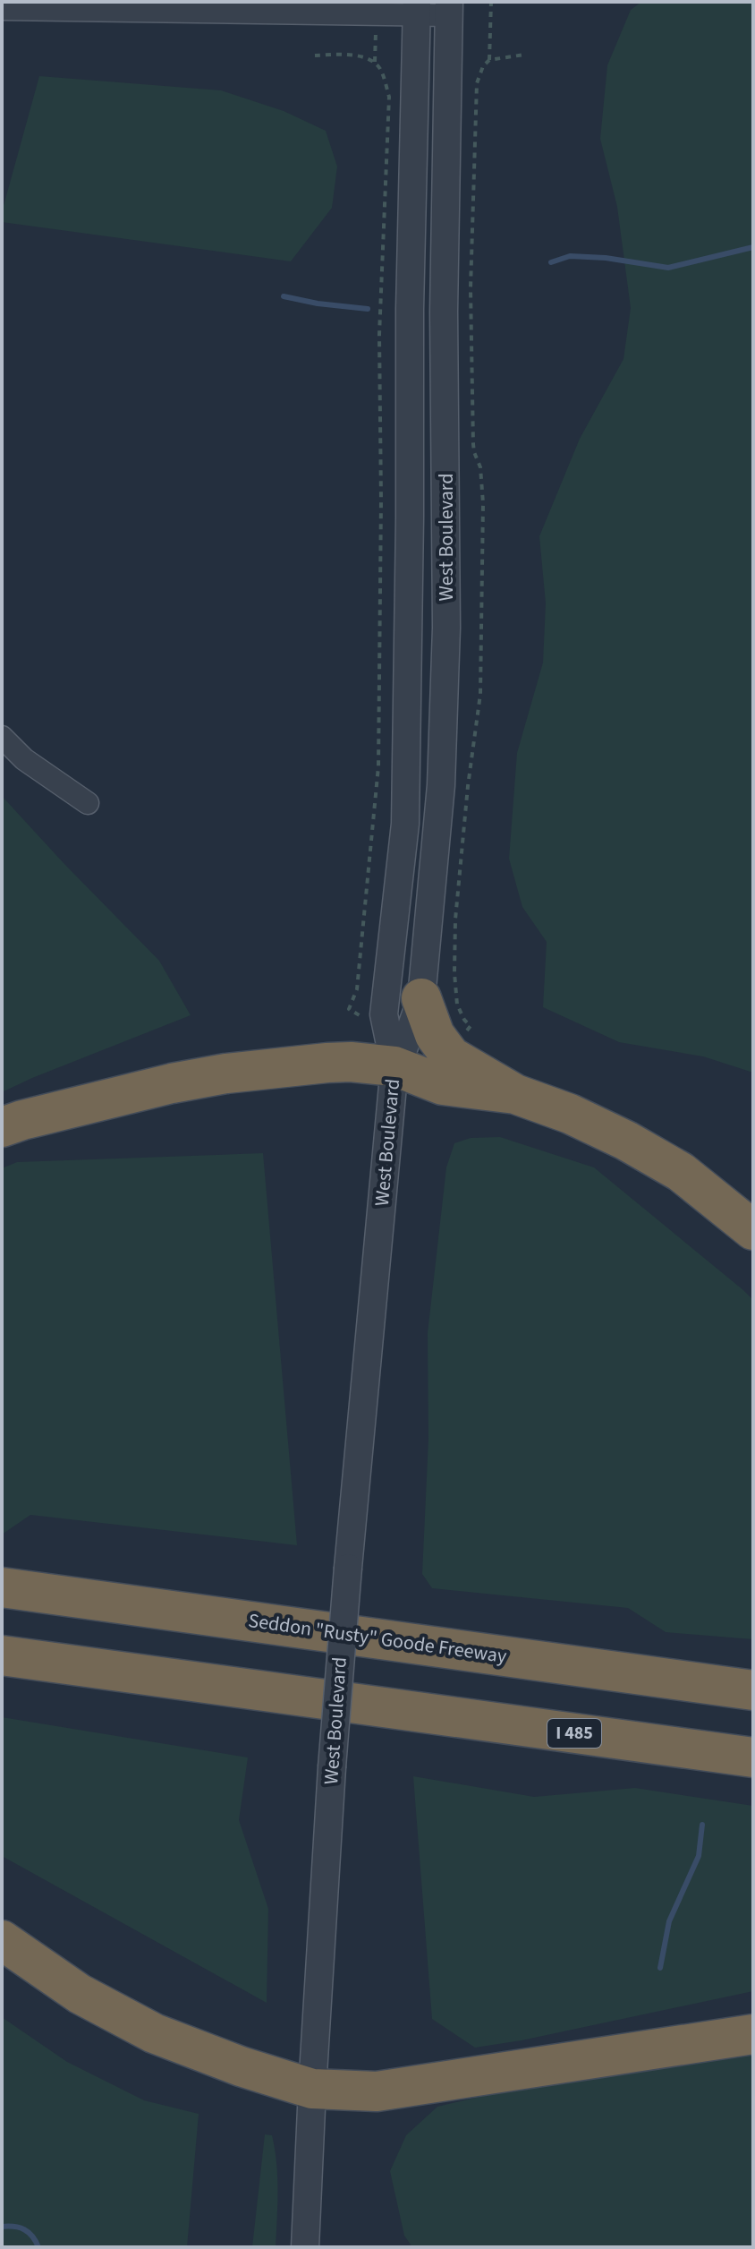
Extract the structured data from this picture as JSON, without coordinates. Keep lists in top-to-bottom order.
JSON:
{
  "streets": {
    "highway": ["Seddon \"Rusty\" Goode Freeway", "I 485"],
    "street": ["West Boulevard"]
  }
}
